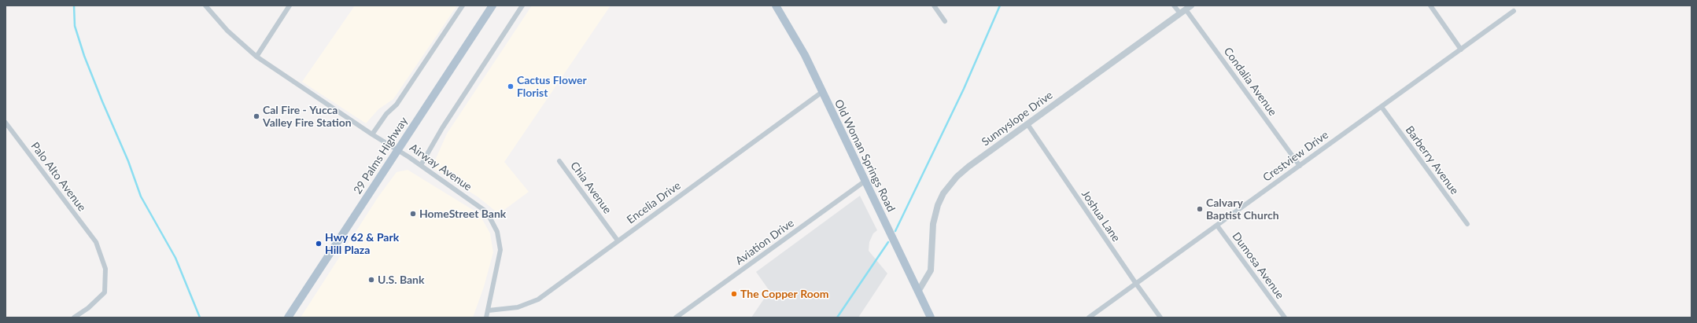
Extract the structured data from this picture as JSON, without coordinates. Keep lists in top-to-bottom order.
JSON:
{
  "streets": {
    "main road": ["29 Palms Highway", "Old Woman Springs Road"],
    "street": [
      "Condalia Avenue",
      "Sunnyslope Drive",
      "Crestview Drive",
      "Barberry Avenue",
      "Airway Avenue",
      "Palo Alto Avenue",
      "Chia Avenue",
      "Encelia Drive",
      "Joshua Lane",
      "Aviation Drive",
      "Dumosa Avenue"
    ]
  },
  "crossings": [
    ["Condalia Avenue", "Sunnyslope Drive"],
    ["Condalia Avenue", "Crestview Drive"],
    ["Sunnyslope Drive", "Old Woman Springs Road"],
    ["Sunnyslope Drive", "Joshua Lane"],
    ["29 Palms Highway", "Airway Avenue"],
    ["Old Woman Springs Road", "Encelia Drive"],
    ["Old Woman Springs Road", "Aviation Drive"],
    ["Crestview Drive", "Barberry Avenue"],
    ["Crestview Drive", "Joshua Lane"],
    ["Crestview Drive", "Dumosa Avenue"],
    ["Airway Avenue", "Encelia Drive"],
    ["Chia Avenue", "Encelia Drive"]
  ],
  "places": [
    "Cactus Flower Florist",
    "Cal Fire - Yucca Valley Fire Station",
    "Calvary Baptist Church",
    "HomeStreet Bank",
    "Hwy 62 & Park Hill Plaza",
    "U.S. Bank",
    "The Copper Room"
  ]
}
